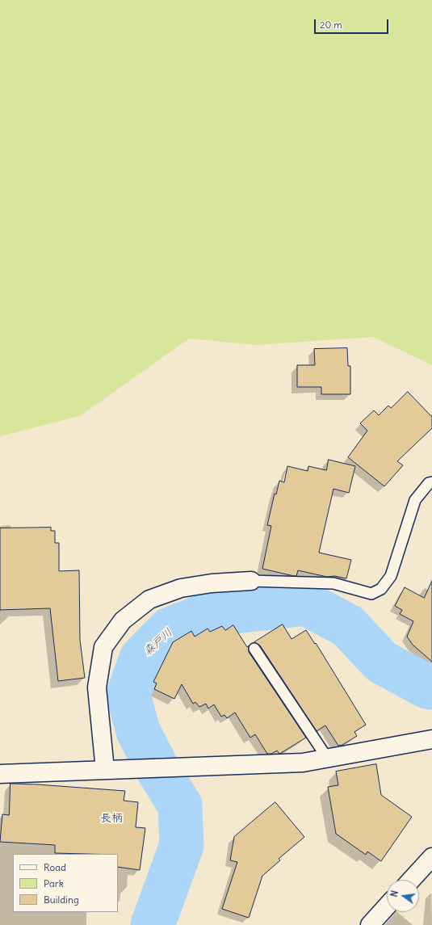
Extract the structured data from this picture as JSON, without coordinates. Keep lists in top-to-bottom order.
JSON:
{
  "districts": ["長柄"],
  "water": ["森戸川"],
  "legend": ["Road", "Park", "Building"],
  "scale_bar": "20 m",
  "north": "left"
}
